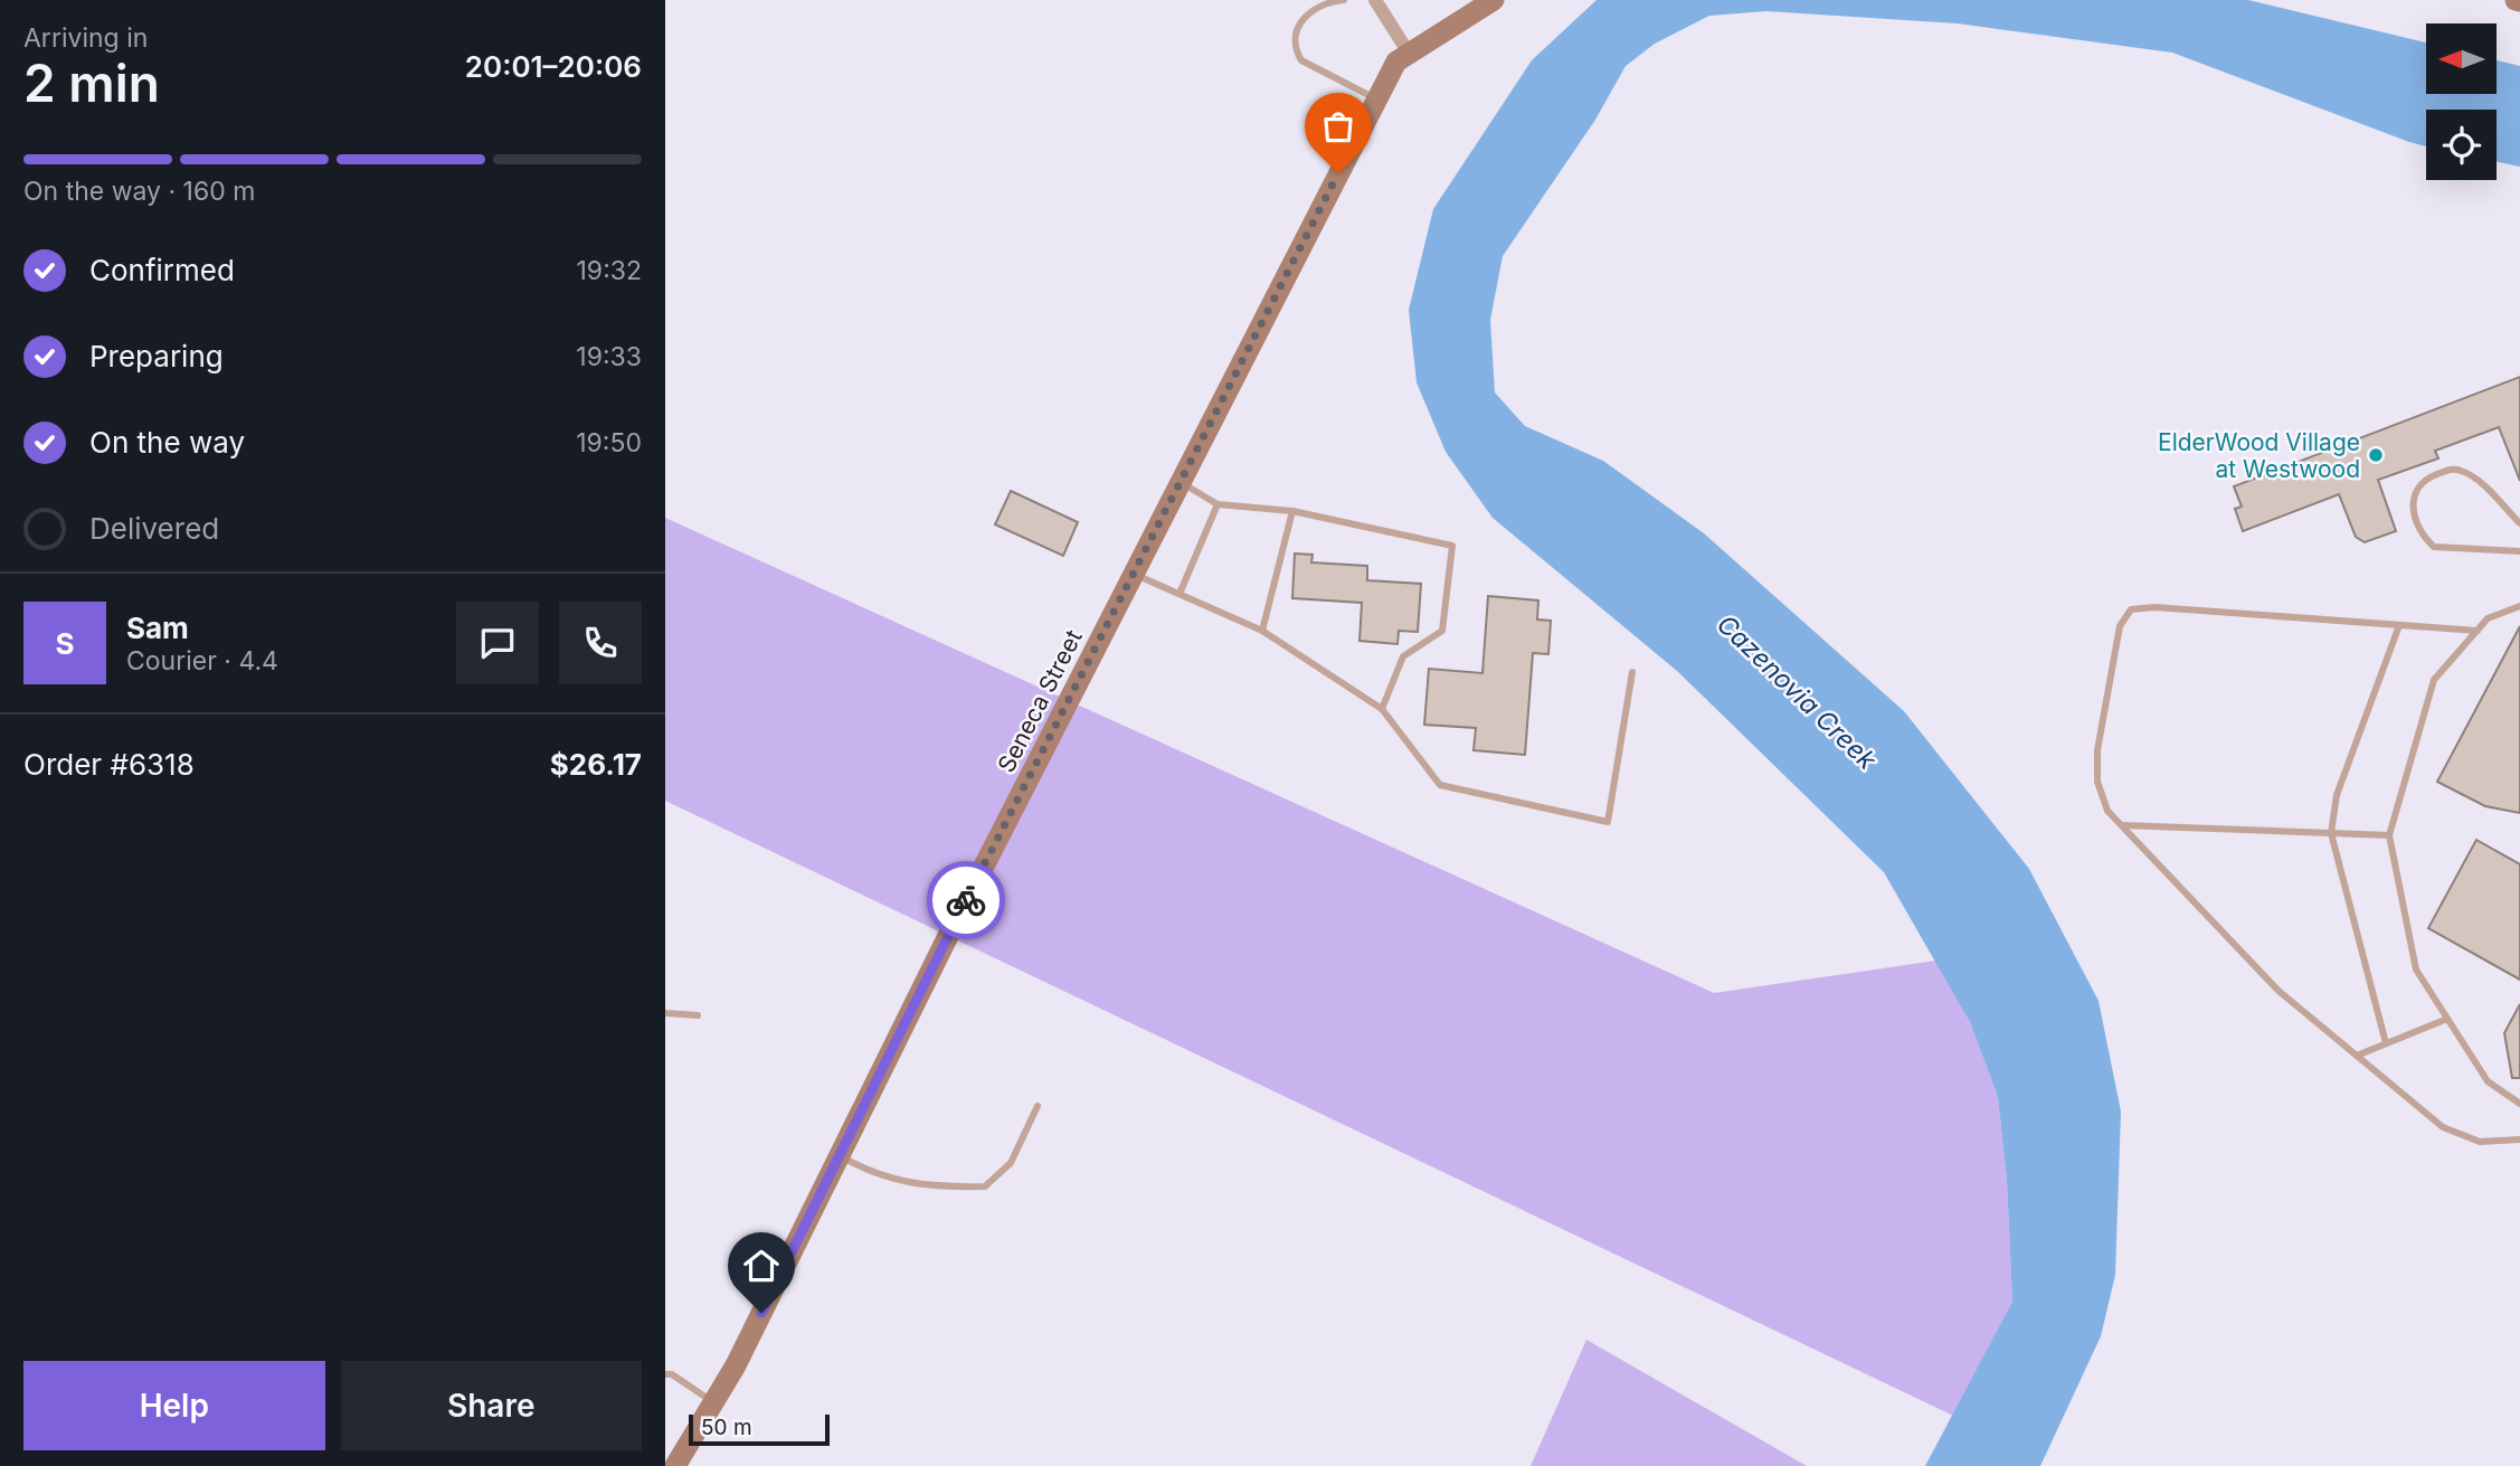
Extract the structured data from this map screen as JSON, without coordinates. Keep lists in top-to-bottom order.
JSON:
{
  "streets": {
    "street": ["Seneca Street"]
  },
  "water": ["Cazenovia Creek"],
  "places": ["ElderWood Village at Westwood"],
  "scale_bar": "50 m",
  "north": "left",
  "page": {
    "heading": ["2 min", "Arriving in", "20:01–20:06"],
    "panel": [
      "Sam",
      "Courier · 4.4",
      "Order #6318",
      "$26.17"
    ],
    "bar": "On the way · 160 m",
    "list": [
      ["Confirmed", "19:32"],
      ["Preparing", "19:33"],
      ["On the way", "19:50"],
      "Delivered"
    ],
    "round": "S",
    "buttons": ["Help", "Share"],
    "scale": "50 m"
  }
}
